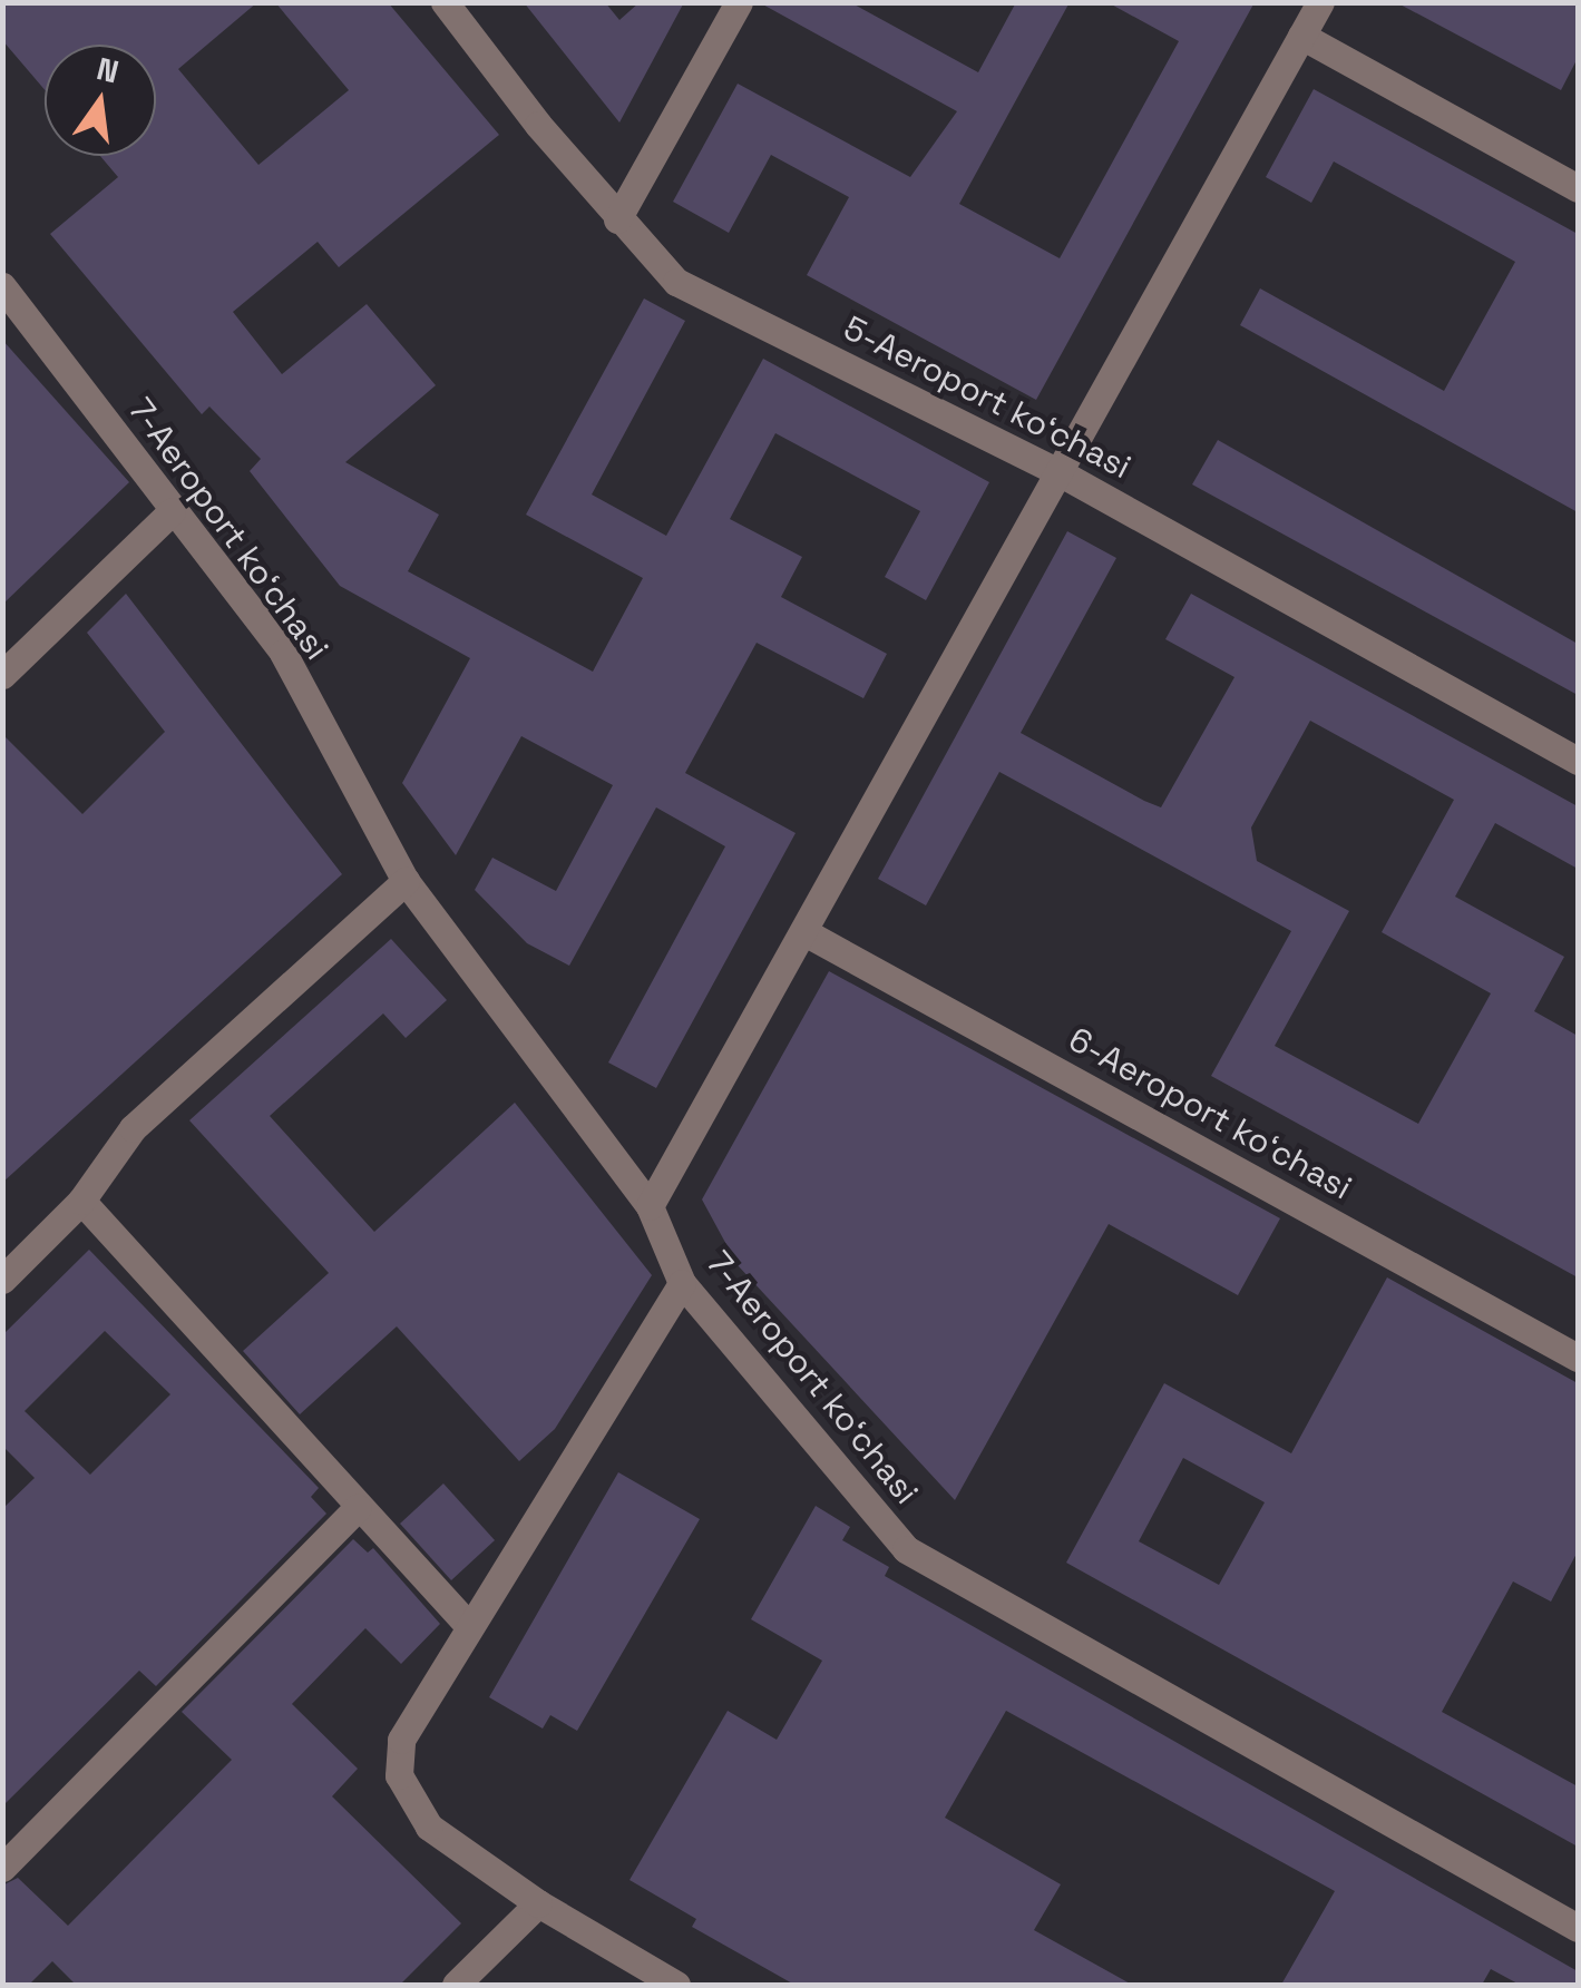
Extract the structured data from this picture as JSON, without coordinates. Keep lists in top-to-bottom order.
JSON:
{
  "streets": {
    "street": ["5-Aeroport koʻchasi", "7-Aeroport koʻchasi", "6-Aeroport koʻchasi"]
  },
  "north": "top"
}
